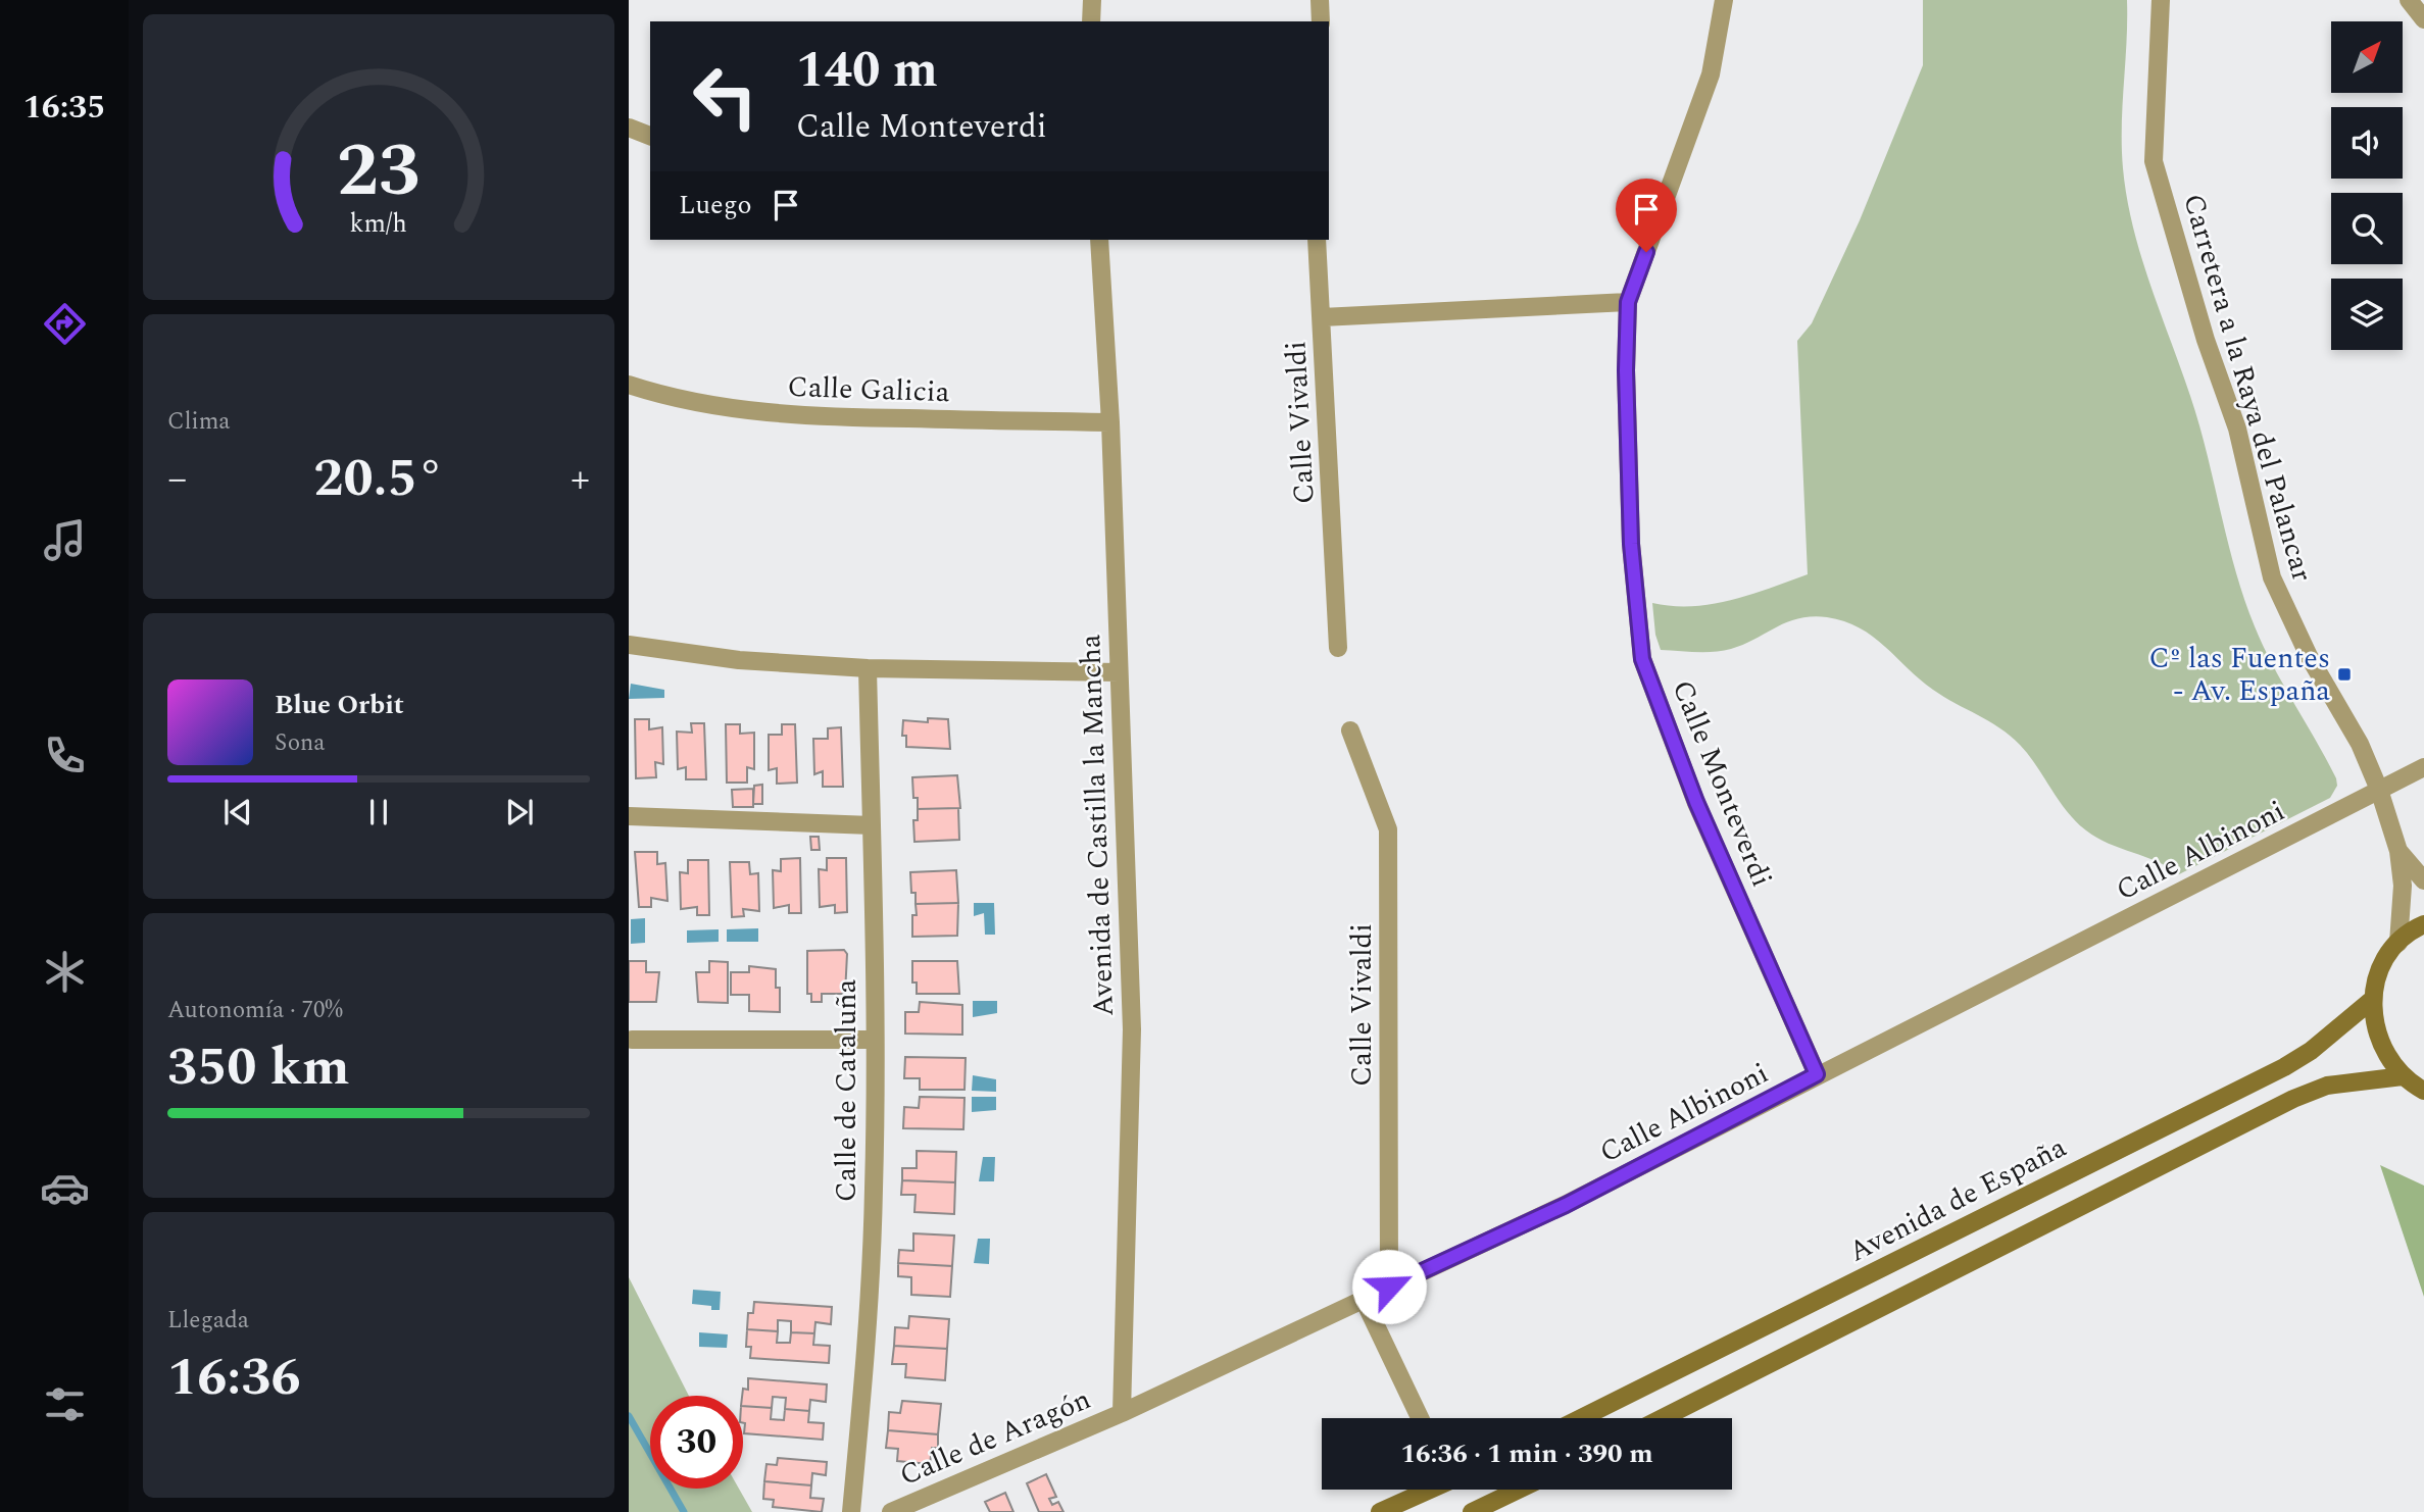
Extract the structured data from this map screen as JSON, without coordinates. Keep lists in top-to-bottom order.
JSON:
{
  "streets": {
    "main road": ["Avenida de España"],
    "street": [
      "Carretera a la Raya del Palancar",
      "Calle Galicia",
      "Calle Vivaldi",
      "Calle Monteverdi",
      "Avenida de Castilla la Mancha",
      "Calle Albinoni",
      "Calle de Cataluña",
      "Calle de Aragón"
    ]
  },
  "crossings": [
    ["Carretera a la Raya del Palancar", "Calle Albinoni"],
    ["Calle Galicia", "Avenida de Castilla la Mancha"],
    ["Calle Vivaldi", "Calle Albinoni"],
    ["Calle Monteverdi", "Calle Albinoni"],
    ["Avenida de Castilla la Mancha", "Calle Albinoni"],
    ["Avenida de Castilla la Mancha", "Calle de Aragón"],
    ["Calle Albinoni", "Calle de Aragón"]
  ],
  "places": {
    "transit": ["Cº las Fuentes - Av. España"]
  },
  "north": "top right",
  "page": {
    "tabs": "16:35",
    "turn": ["140 m", "Calle Monteverdi"],
    "then": "Luego",
    "tile": [
      "Clima",
      ["Autonomía · 70%", "350 km"],
      ["Llegada", "16:36"]
    ],
    "heat": ["−", "20.5°", "+"],
    "song": ["Blue Orbit", "Sona"],
    "limit": "30",
    "trip": "16:36 · 1 min · 390 m",
    "gauge": ["23", "km/h"]
  }
}
